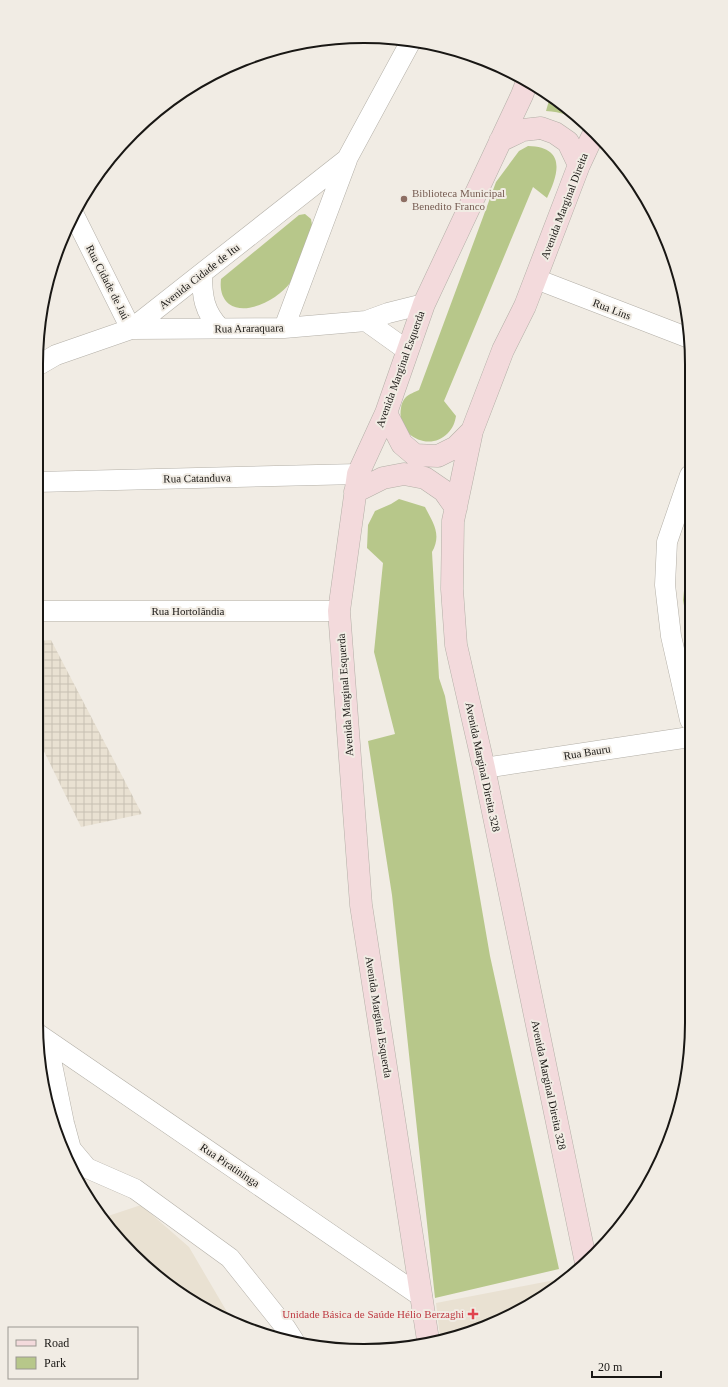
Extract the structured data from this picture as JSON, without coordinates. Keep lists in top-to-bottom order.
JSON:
{
  "streets": {
    "main road": ["Avenida Marginal Direita", "Avenida Marginal Esquerda", "Avenida Marginal Direita 328"],
    "street": [
      "Avenida Cidade de Itu",
      "Rua Cidade de Jaú",
      "Rua Lins",
      "Rua Araraquara",
      "Rua Catanduva",
      "Rua Hortolândia",
      "Rua Bauru",
      "Rua Piratininga"
    ]
  },
  "crossings": [
    ["Avenida Marginal Direita", "Rua Lins"],
    ["Avenida Marginal Direita", "Avenida Marginal Direita 328"],
    ["Avenida Cidade de Itu", "Rua Cidade de Jaú"],
    ["Avenida Cidade de Itu", "Rua Araraquara"],
    ["Rua Cidade de Jaú", "Rua Araraquara"],
    ["Rua Lins", "Avenida Marginal Direita 328"],
    ["Rua Araraquara", "Avenida Marginal Esquerda"],
    ["Avenida Marginal Esquerda", "Rua Catanduva"],
    ["Avenida Marginal Esquerda", "Rua Hortolândia"],
    ["Avenida Marginal Esquerda", "Rua Piratininga"],
    ["Rua Bauru", "Avenida Marginal Direita 328"]
  ],
  "places": {
    "other": ["Biblioteca Municipal Benedito Franco"],
    "health": ["Unidade Básica de Saúde Hélio Berzaghi"]
  },
  "legend": ["Road", "Park"],
  "scale_bar": "20 m"
}
